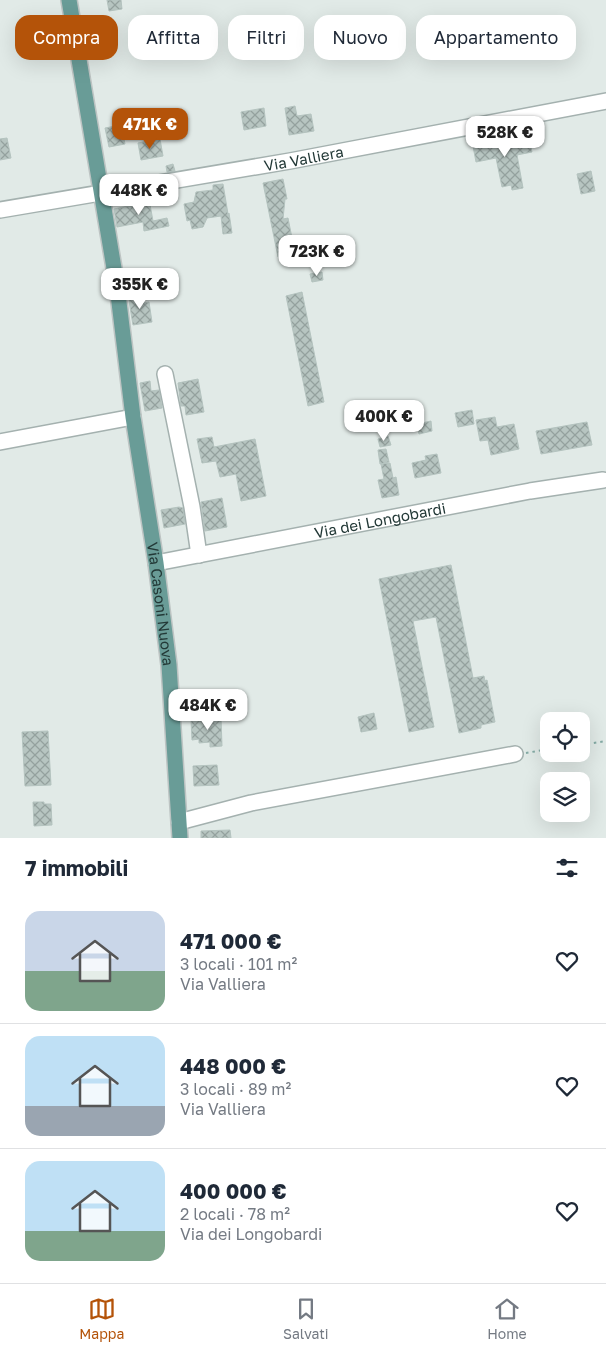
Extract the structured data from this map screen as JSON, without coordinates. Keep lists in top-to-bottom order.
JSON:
{
  "streets": {
    "main road": ["Via Casoni Nuova"],
    "street": ["Via Valliera", "Via dei Longobardi"]
  },
  "crossings": [
    ["Via Valliera", "Via Casoni Nuova"],
    ["Via dei Longobardi", "Via Casoni Nuova"]
  ],
  "page": {
    "chip": [
      "Compra",
      "Affitta",
      "Filtri",
      "Nuovo",
      "Appartamento"
    ],
    "price": [
      "471K €",
      "528K €",
      "448K €",
      "723K €",
      "355K €",
      "400K €",
      "484K €"
    ],
    "heading": "7 immobili",
    "list": [
      {
        "name": "471 000 €",
        "note": "3 locali · 101 m² · Via Valliera"
      },
      {
        "name": "448 000 €",
        "note": "3 locali · 89 m² · Via Valliera"
      },
      {
        "name": "400 000 €",
        "note": "2 locali · 78 m² · Via dei Longobardi"
      }
    ],
    "tabs": ["Mappa", "Salvati", "Home"]
  }
}
